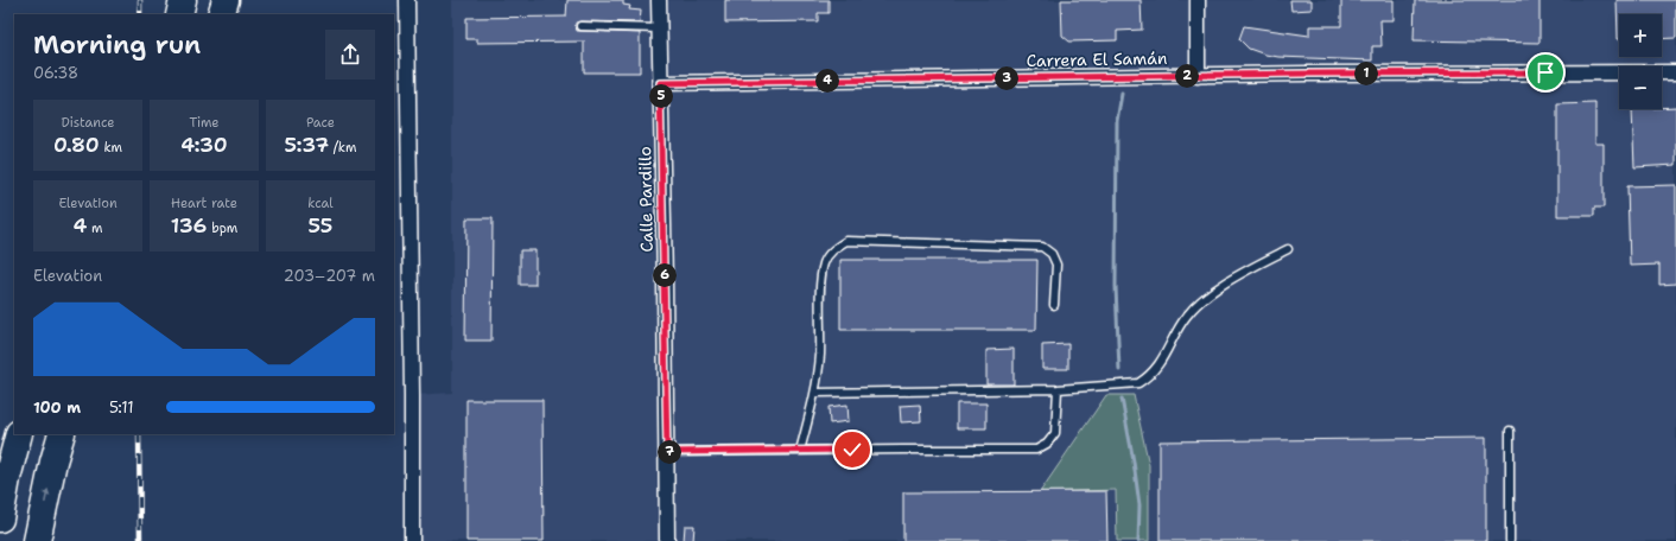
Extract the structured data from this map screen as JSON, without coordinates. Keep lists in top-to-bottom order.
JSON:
{
  "streets": {
    "street": ["Carrera El Samán", "Calle Pardillo"]
  },
  "crossings": [
    ["Carrera El Samán", "Calle Pardillo"]
  ],
  "page": {
    "map_buttons": ["+", "−"],
    "heading": ["Morning run", "06:38"],
    "pins": [
      "1",
      "2",
      "3",
      "4",
      "5",
      "6",
      "7"
    ],
    "stats": [
      ["Distance", "0.80 km"],
      ["Time", "4:30"],
      ["Pace", "5:37 /km"],
      ["Elevation", "4 m"],
      ["Heart rate", "136 bpm"],
      ["kcal", "55"]
    ],
    "chart": ["Elevation", "203–207 m"],
    "list": [
      {
        "name": "100 m",
        "note": "5:11"
      }
    ]
  }
}
